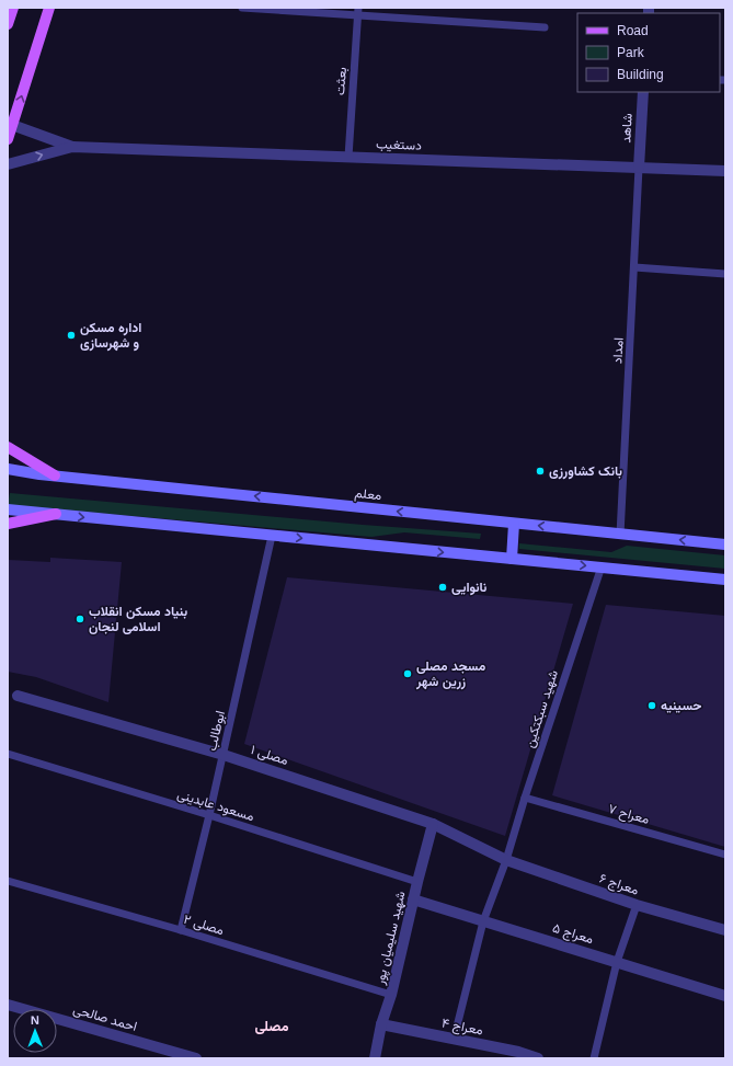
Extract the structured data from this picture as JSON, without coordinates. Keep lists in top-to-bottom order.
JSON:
{
  "streets": {
    "main road": ["معلم"],
    "street": [
      "شاهد",
      "دستغیب",
      "مصلی ۱",
      "معراج ۶",
      "معراج ۵",
      "شهید سلیمیان پور",
      "احمد صالحی",
      "معراج ۴"
    ],
    "lane": [
      "بعثت",
      "امداد",
      "شهید سبکتکین",
      "ابوطالب",
      "مسعود عابدینی",
      "معراح ۷",
      "مصلی ۲"
    ]
  },
  "crossings": [
    ["بعثت", "دستغیب"],
    ["شاهد", "دستغیب"],
    ["شاهد", "امداد"],
    ["دستغیب", "امداد"],
    ["امداد", "معلم"],
    ["شهید سبکتکین", "مصلی ۱"],
    ["شهید سبکتکین", "معراح ۷"],
    ["شهید سبکتکین", "معراج ۶"],
    ["شهید سبکتکین", "معراج ۵"],
    ["شهید سبکتکین", "معراج ۴"],
    ["ابوطالب", "مصلی ۱"],
    ["ابوطالب", "مسعود عابدینی"],
    ["ابوطالب", "مصلی ۲"],
    ["مصلی ۱", "معراج ۶"],
    ["مصلی ۱", "شهید سلیمیان پور"],
    ["مسعود عابدینی", "شهید سلیمیان پور"],
    ["مصلی ۲", "شهید سلیمیان پور"],
    ["معراج ۵", "شهید سلیمیان پور"],
    ["شهید سلیمیان پور", "معراج ۴"]
  ],
  "districts": ["مصلی"],
  "places": [
    "اداره مسکن و شهرسازی",
    "بانک کشاورزی",
    "نانوایی",
    "بنیاد مسکن انقلاب اسلامی لنجان",
    "مسجد مصلی زرین شهر",
    "حسینیه"
  ],
  "legend": ["Road", "Park", "Building"],
  "north": "top"
}
